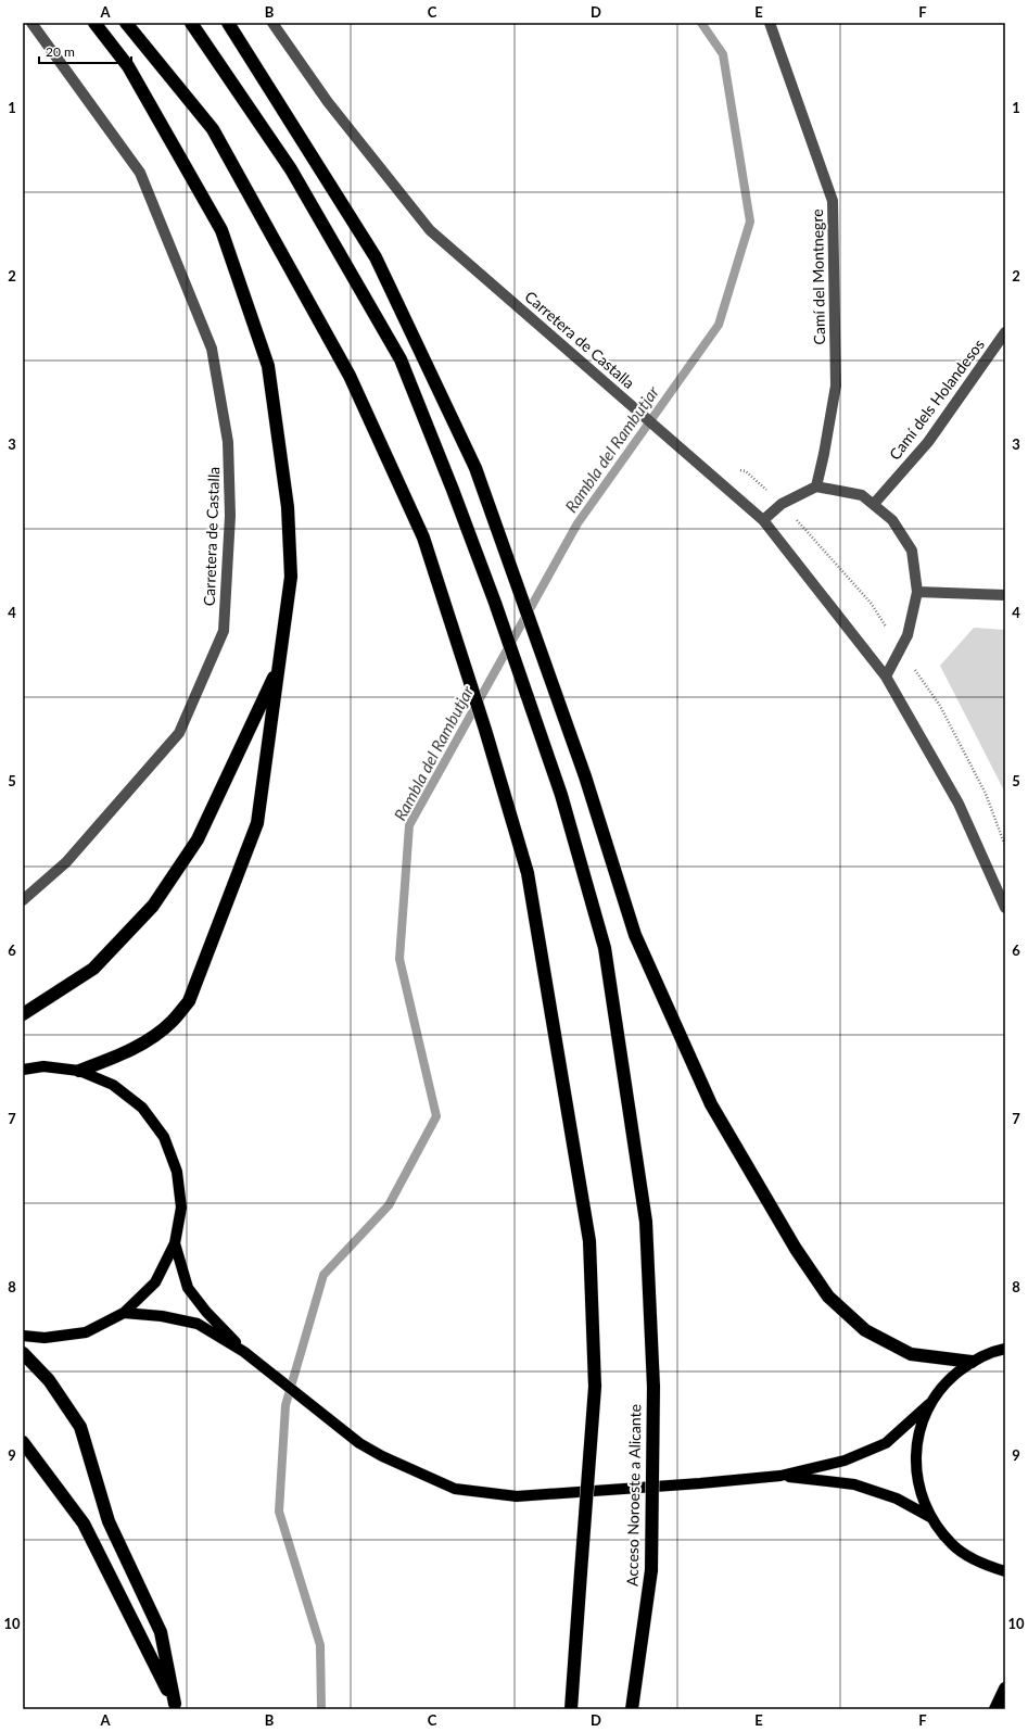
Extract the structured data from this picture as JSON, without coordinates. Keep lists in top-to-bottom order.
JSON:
{
  "streets": {
    "highway": ["Acceso Noroeste a Alicante"],
    "street": ["Camí del Montnegre", "Carretera de Castalla", "Camí dels Holandesos"]
  },
  "water": ["Rambla del Rambutjar"],
  "scale_bar": "20 m",
  "grid": {
    "columns": [
      "A",
      "B",
      "C",
      "D",
      "E",
      "F"
    ],
    "rows": [
      "1",
      "2",
      "3",
      "4",
      "5",
      "6",
      "7",
      "8",
      "9",
      "10"
    ]
  }
}
